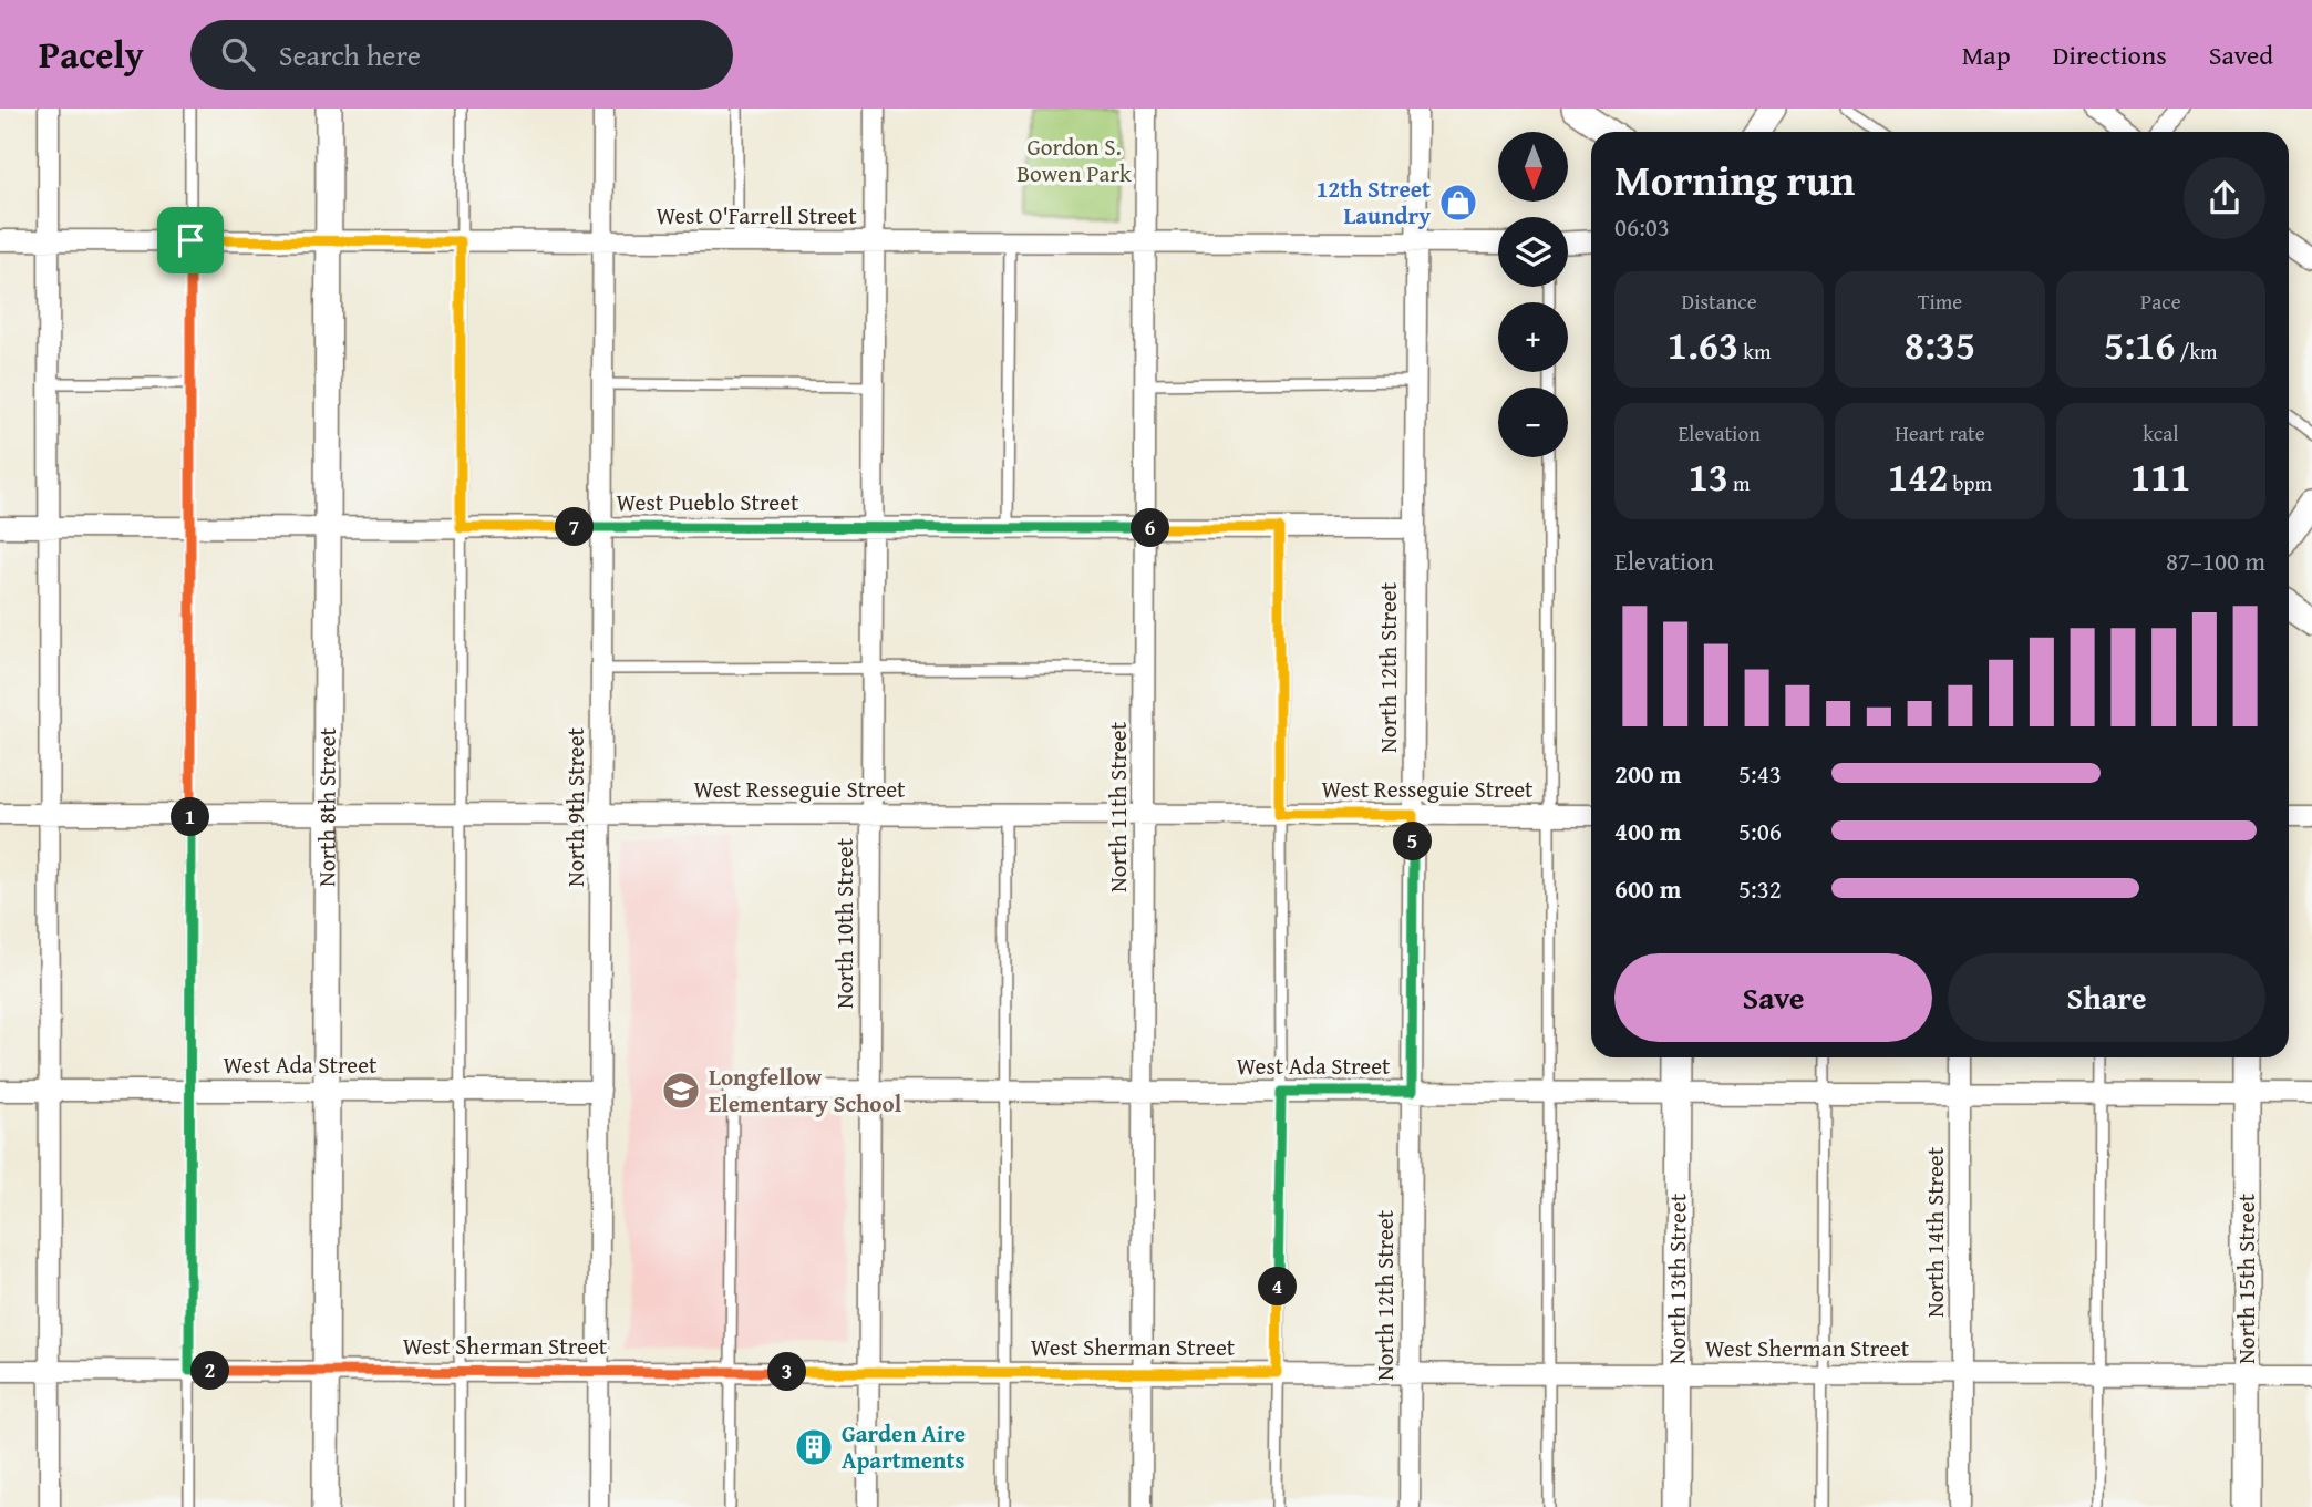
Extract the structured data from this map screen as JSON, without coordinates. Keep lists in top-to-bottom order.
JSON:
{
  "streets": {
    "street": [
      "West O'Farrell Street",
      "West Pueblo Street",
      "North 12th Street",
      "West Resseguie Street",
      "North 9th Street",
      "North 11th Street",
      "North 8th Street",
      "North 10th Street",
      "West Ada Street",
      "North 14th Street",
      "North 13th Street",
      "North 15th Street",
      "West Sherman Street"
    ]
  },
  "crossings": [
    ["West O'Farrell Street", "North 12th Street"],
    ["West O'Farrell Street", "North 9th Street"],
    ["West O'Farrell Street", "North 11th Street"],
    ["West O'Farrell Street", "North 8th Street"],
    ["West O'Farrell Street", "North 10th Street"],
    ["West Pueblo Street", "North 12th Street"],
    ["West Pueblo Street", "North 9th Street"],
    ["West Pueblo Street", "North 11th Street"],
    ["West Pueblo Street", "North 8th Street"],
    ["West Pueblo Street", "North 10th Street"],
    ["North 12th Street", "West Resseguie Street"],
    ["North 12th Street", "West Ada Street"],
    ["North 12th Street", "West Sherman Street"],
    ["West Resseguie Street", "North 9th Street"],
    ["West Resseguie Street", "North 11th Street"],
    ["West Resseguie Street", "North 8th Street"],
    ["West Resseguie Street", "North 10th Street"],
    ["North 9th Street", "West Ada Street"],
    ["North 9th Street", "West Sherman Street"],
    ["North 11th Street", "West Ada Street"],
    ["North 11th Street", "West Sherman Street"],
    ["North 8th Street", "West Ada Street"],
    ["North 8th Street", "West Sherman Street"],
    ["North 10th Street", "West Ada Street"],
    ["North 10th Street", "West Sherman Street"],
    ["West Ada Street", "North 14th Street"],
    ["West Ada Street", "North 13th Street"],
    ["West Ada Street", "North 15th Street"],
    ["North 14th Street", "West Sherman Street"],
    ["North 13th Street", "West Sherman Street"],
    ["North 15th Street", "West Sherman Street"]
  ],
  "parks": ["Gordon S. Bowen Park"],
  "places": {
    "shop": ["12th Street Laundry"],
    "school or university": ["Longfellow Elementary School"],
    "building": ["Garden Aire Apartments"]
  },
  "north": "bottom",
  "page": {
    "header": "Pacely",
    "search": "Search here",
    "nav": ["Map", "Directions", "Saved"],
    "map_buttons": ["+", "−"],
    "heading": ["Morning run", "06:03"],
    "stats": [
      ["Distance", "1.63 km"],
      ["Time", "8:35"],
      ["Pace", "5:16 /km"],
      ["Elevation", "13 m"],
      ["Heart rate", "142 bpm"],
      ["kcal", "111"]
    ],
    "pins": [
      "7",
      "6",
      "1",
      "5",
      "4",
      "2",
      "3"
    ],
    "chart": ["Elevation", "87–100 m"],
    "list": [
      {
        "name": "200 m",
        "note": "5:43"
      },
      {
        "name": "400 m",
        "note": "5:06"
      },
      {
        "name": "600 m",
        "note": "5:32"
      }
    ],
    "buttons": ["Save", "Share"]
  }
}
